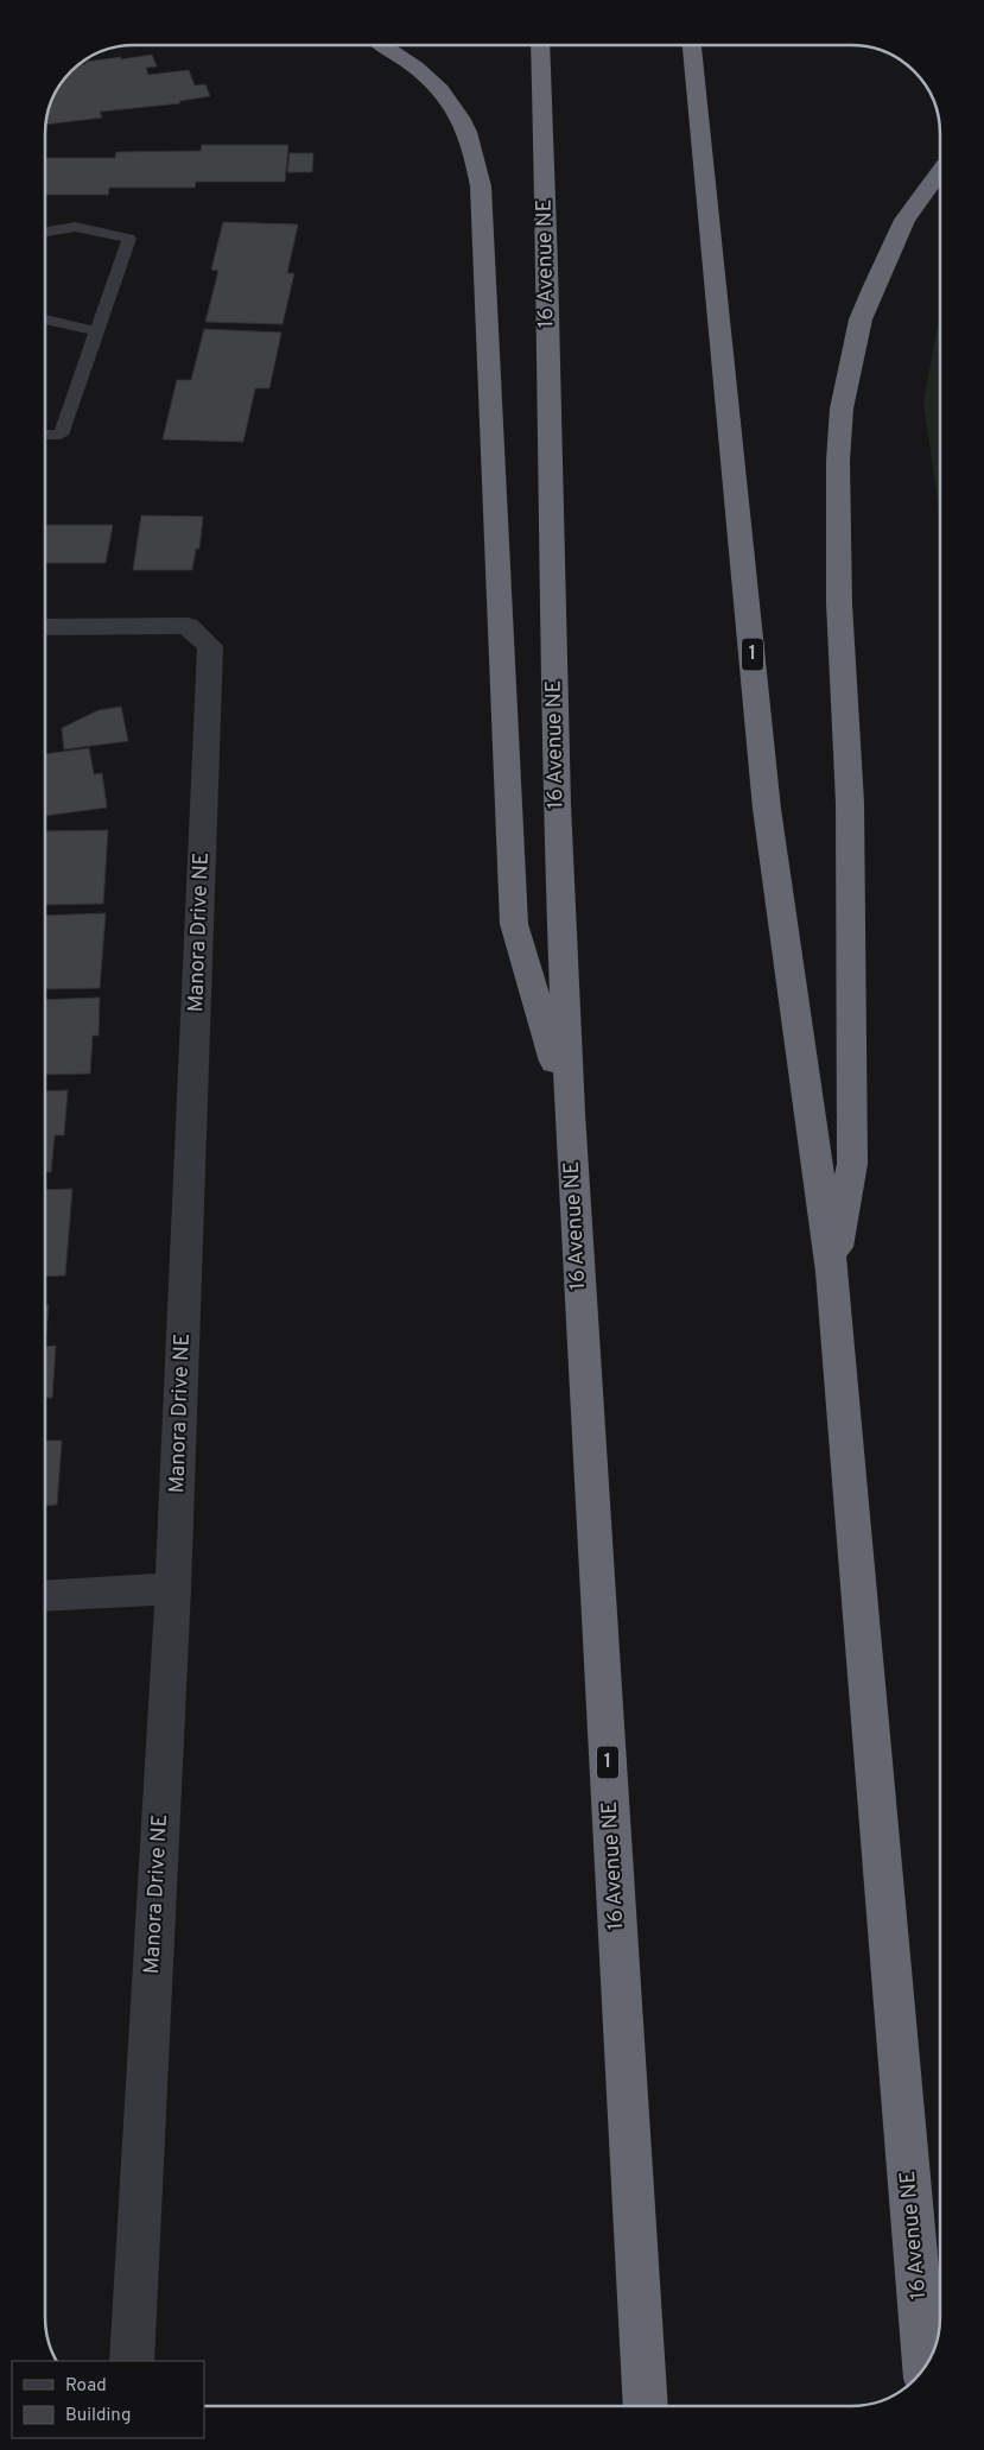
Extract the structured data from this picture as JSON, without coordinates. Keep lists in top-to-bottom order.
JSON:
{
  "streets": {
    "highway": ["16 Avenue NE", "1"],
    "street": ["Manora Drive NE"]
  },
  "legend": ["Road", "Building"]
}
